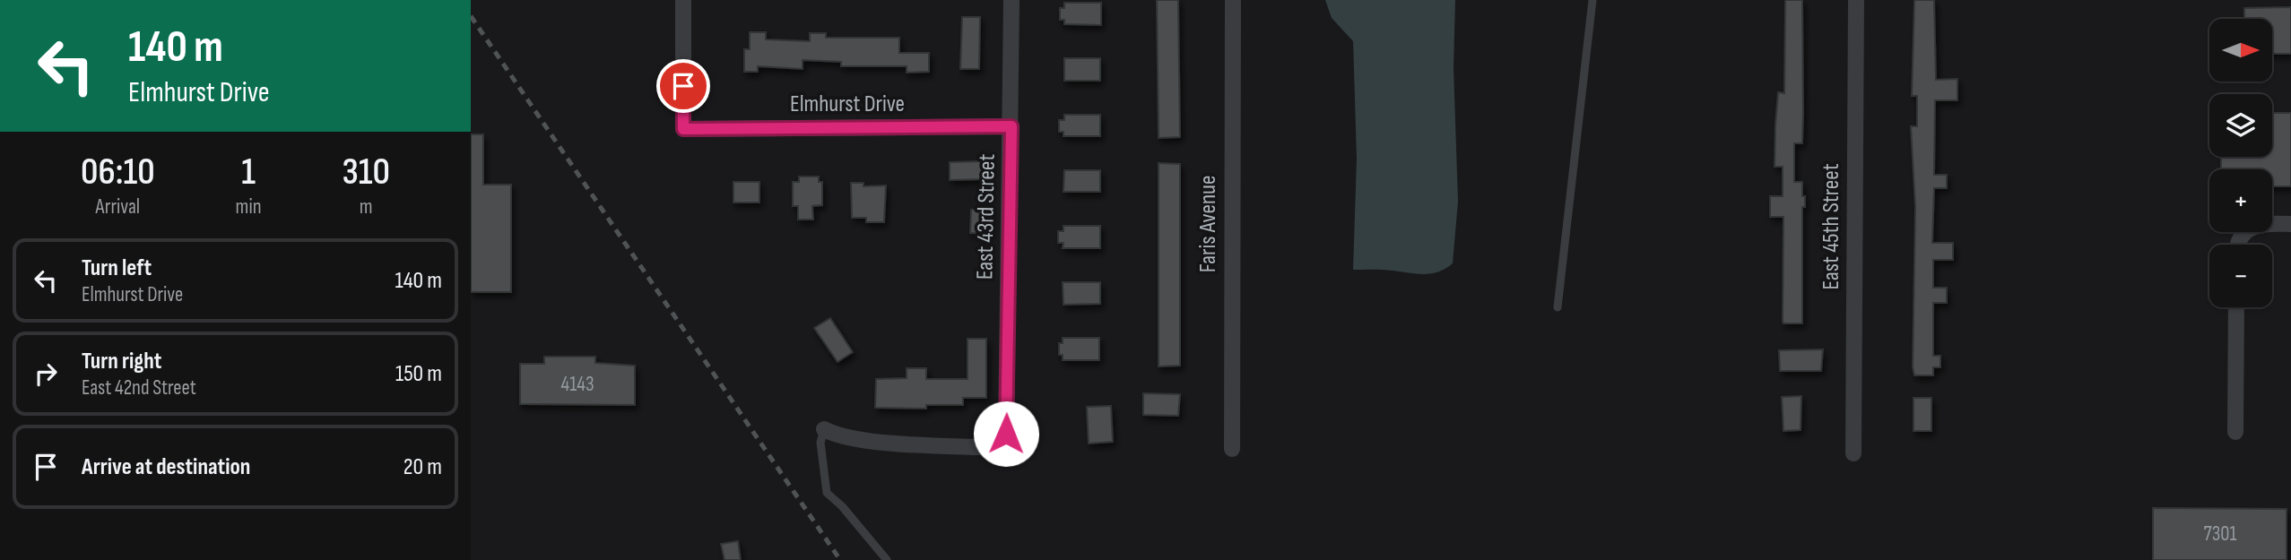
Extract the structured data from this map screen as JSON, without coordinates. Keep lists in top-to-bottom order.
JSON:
{
  "streets": {
    "street": [
      "Elmhurst Drive",
      "East 43rd Street",
      "Faris Avenue",
      "East 45th Street"
    ]
  },
  "crossings": [
    ["Elmhurst Drive", "East 43rd Street"]
  ],
  "house_numbers": ["4143", "7301"],
  "north": "right",
  "page": {
    "turn": ["140 m", "Elmhurst Drive"],
    "map_buttons": ["+", "−"],
    "eta": [
      "06:10",
      "Arrival",
      "1",
      "min",
      "310",
      "m"
    ],
    "list": [
      {
        "name": "Turn left",
        "note": "Elmhurst Drive",
        "value": "140 m"
      },
      {
        "name": "Turn right",
        "note": "East 42nd Street",
        "value": "150 m"
      },
      {
        "name": "Arrive at destination",
        "value": "20 m"
      }
    ]
  }
}
